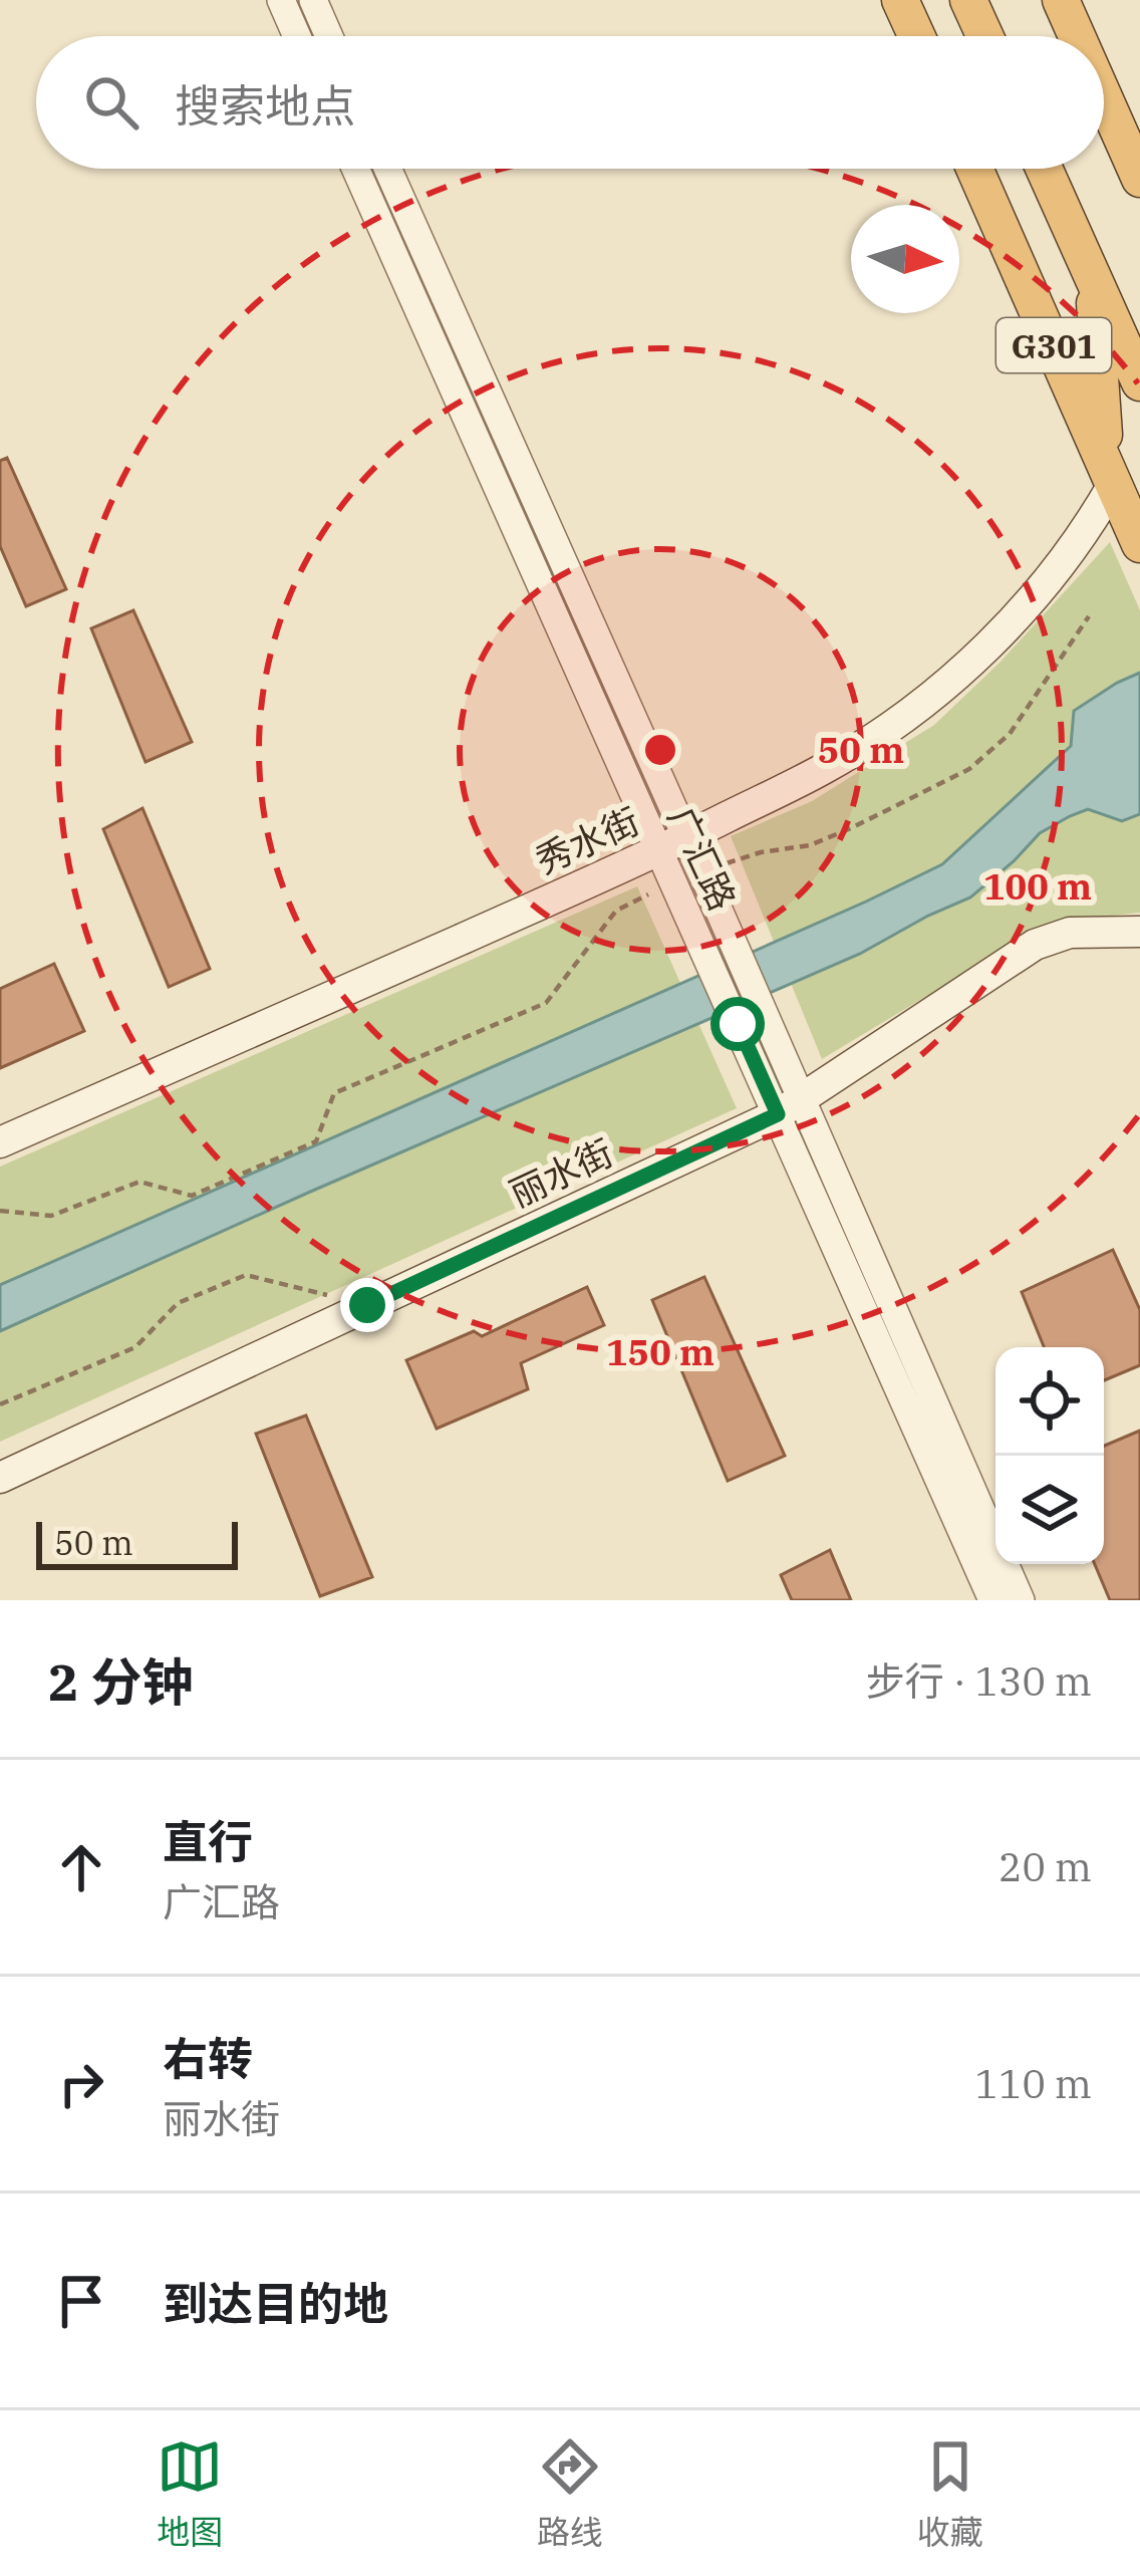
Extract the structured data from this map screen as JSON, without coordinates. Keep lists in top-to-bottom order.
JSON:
{
  "streets": {
    "highway": ["G301"],
    "main road": ["秀水街", "丽水街"],
    "street": ["广汇路"]
  },
  "crossings": [
    ["G301", "秀水街"],
    ["秀水街", "广汇路"],
    ["广汇路", "丽水街"]
  ],
  "scale_bar": "50 m",
  "north": "right",
  "page": {
    "search": "搜索地点",
    "scale": "50 m",
    "heading": ["2 分钟", "步行 · 130 m"],
    "list": [
      ["直行", "广汇路", "20 m"],
      ["右转", "丽水街", "110 m"],
      "到达目的地"
    ],
    "nav": ["地图", "路线", "收藏"]
  },
  "rings": ["50 m", "100 m", "150 m"]
}
